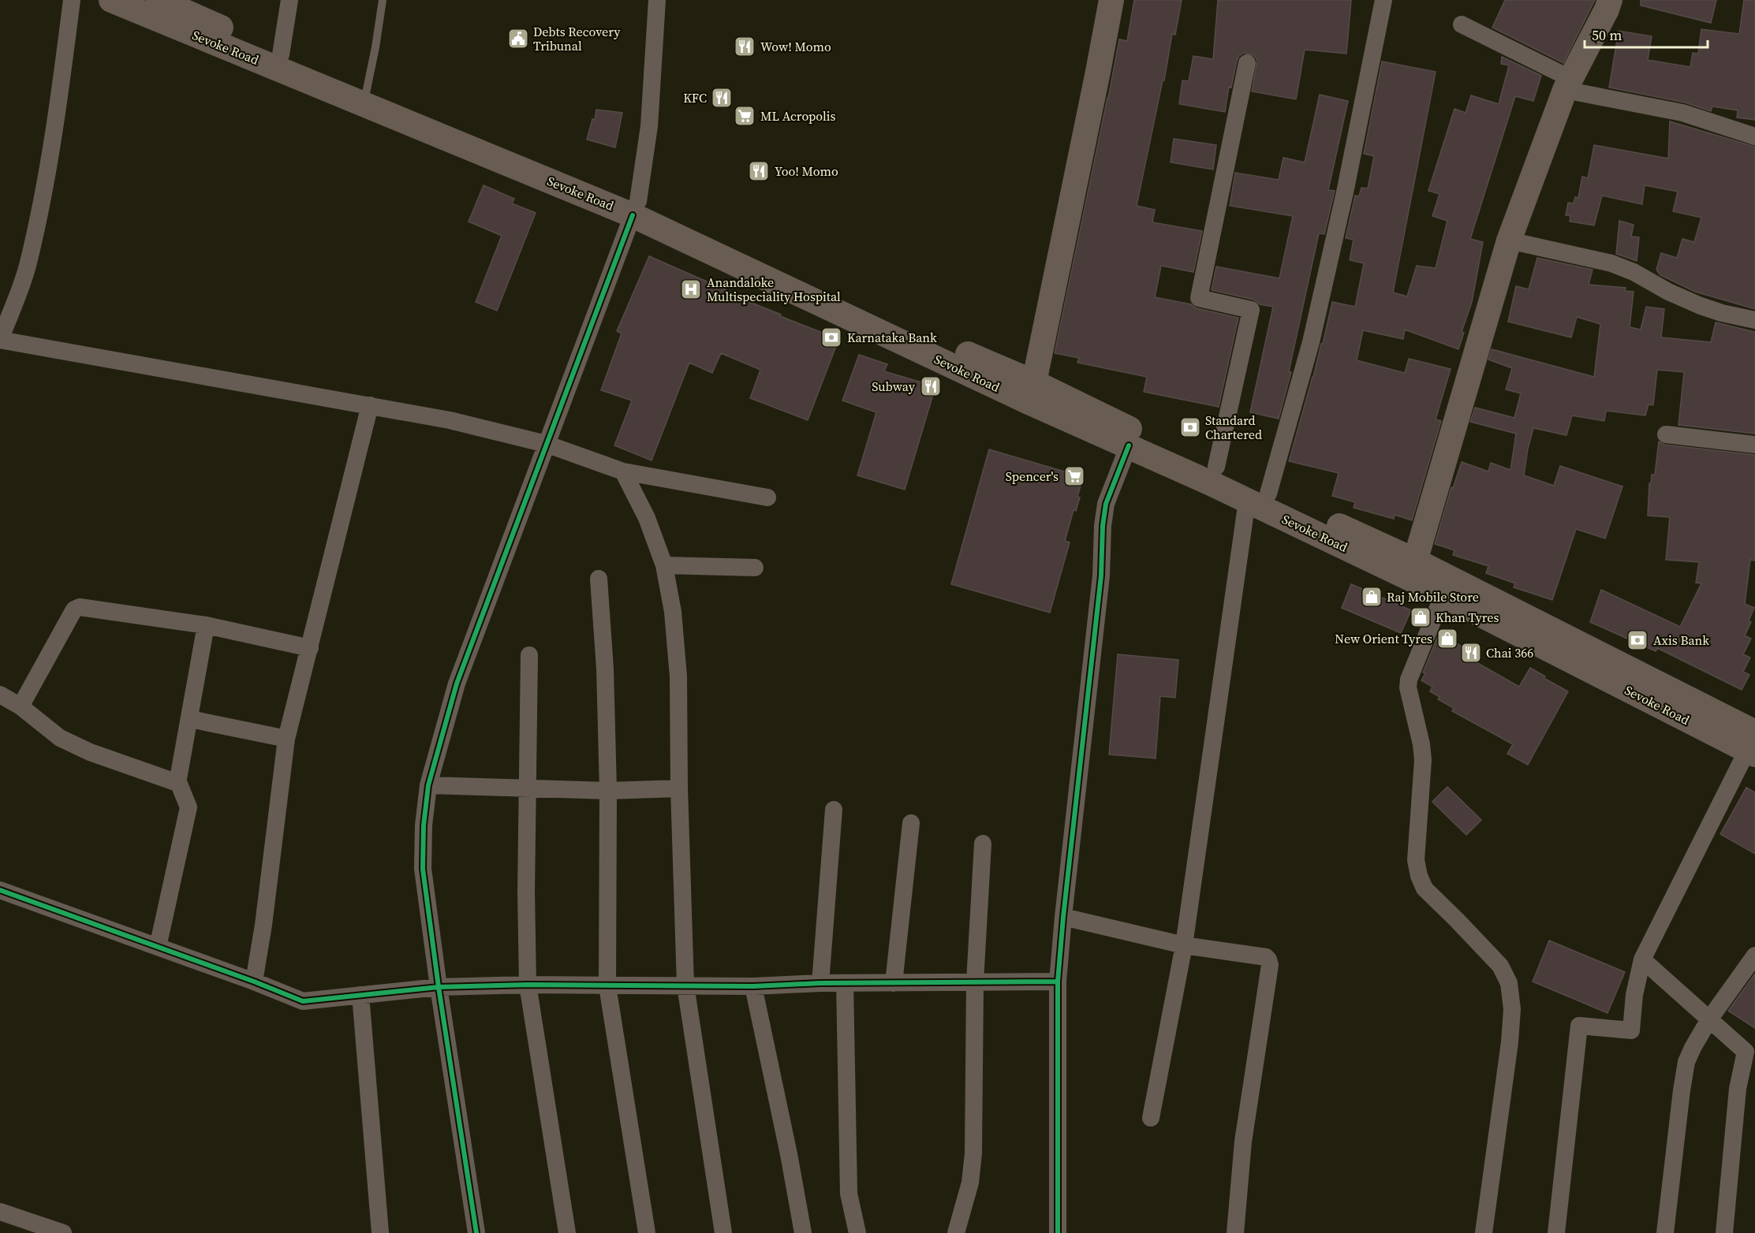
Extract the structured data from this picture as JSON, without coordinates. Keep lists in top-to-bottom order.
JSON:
{
  "streets": {
    "main road": ["Sevoke Road"]
  },
  "places": {
    "public building": ["Debts Recovery Tribunal"],
    "restaurant": [
      "Wow! Momo",
      "KFC",
      "Yoo! Momo",
      "Subway",
      "Chai 366"
    ],
    "supermarket": ["ML Acropolis", "Spencer's"],
    "hospital": ["Anandaloke Multispeciality Hospital"],
    "bank": ["Karnataka Bank", "Standard Chartered", "Axis Bank"],
    "shop": ["Raj Mobile Store", "Khan Tyres", "New Orient Tyres"]
  },
  "scale_bar": "50 m"
}
